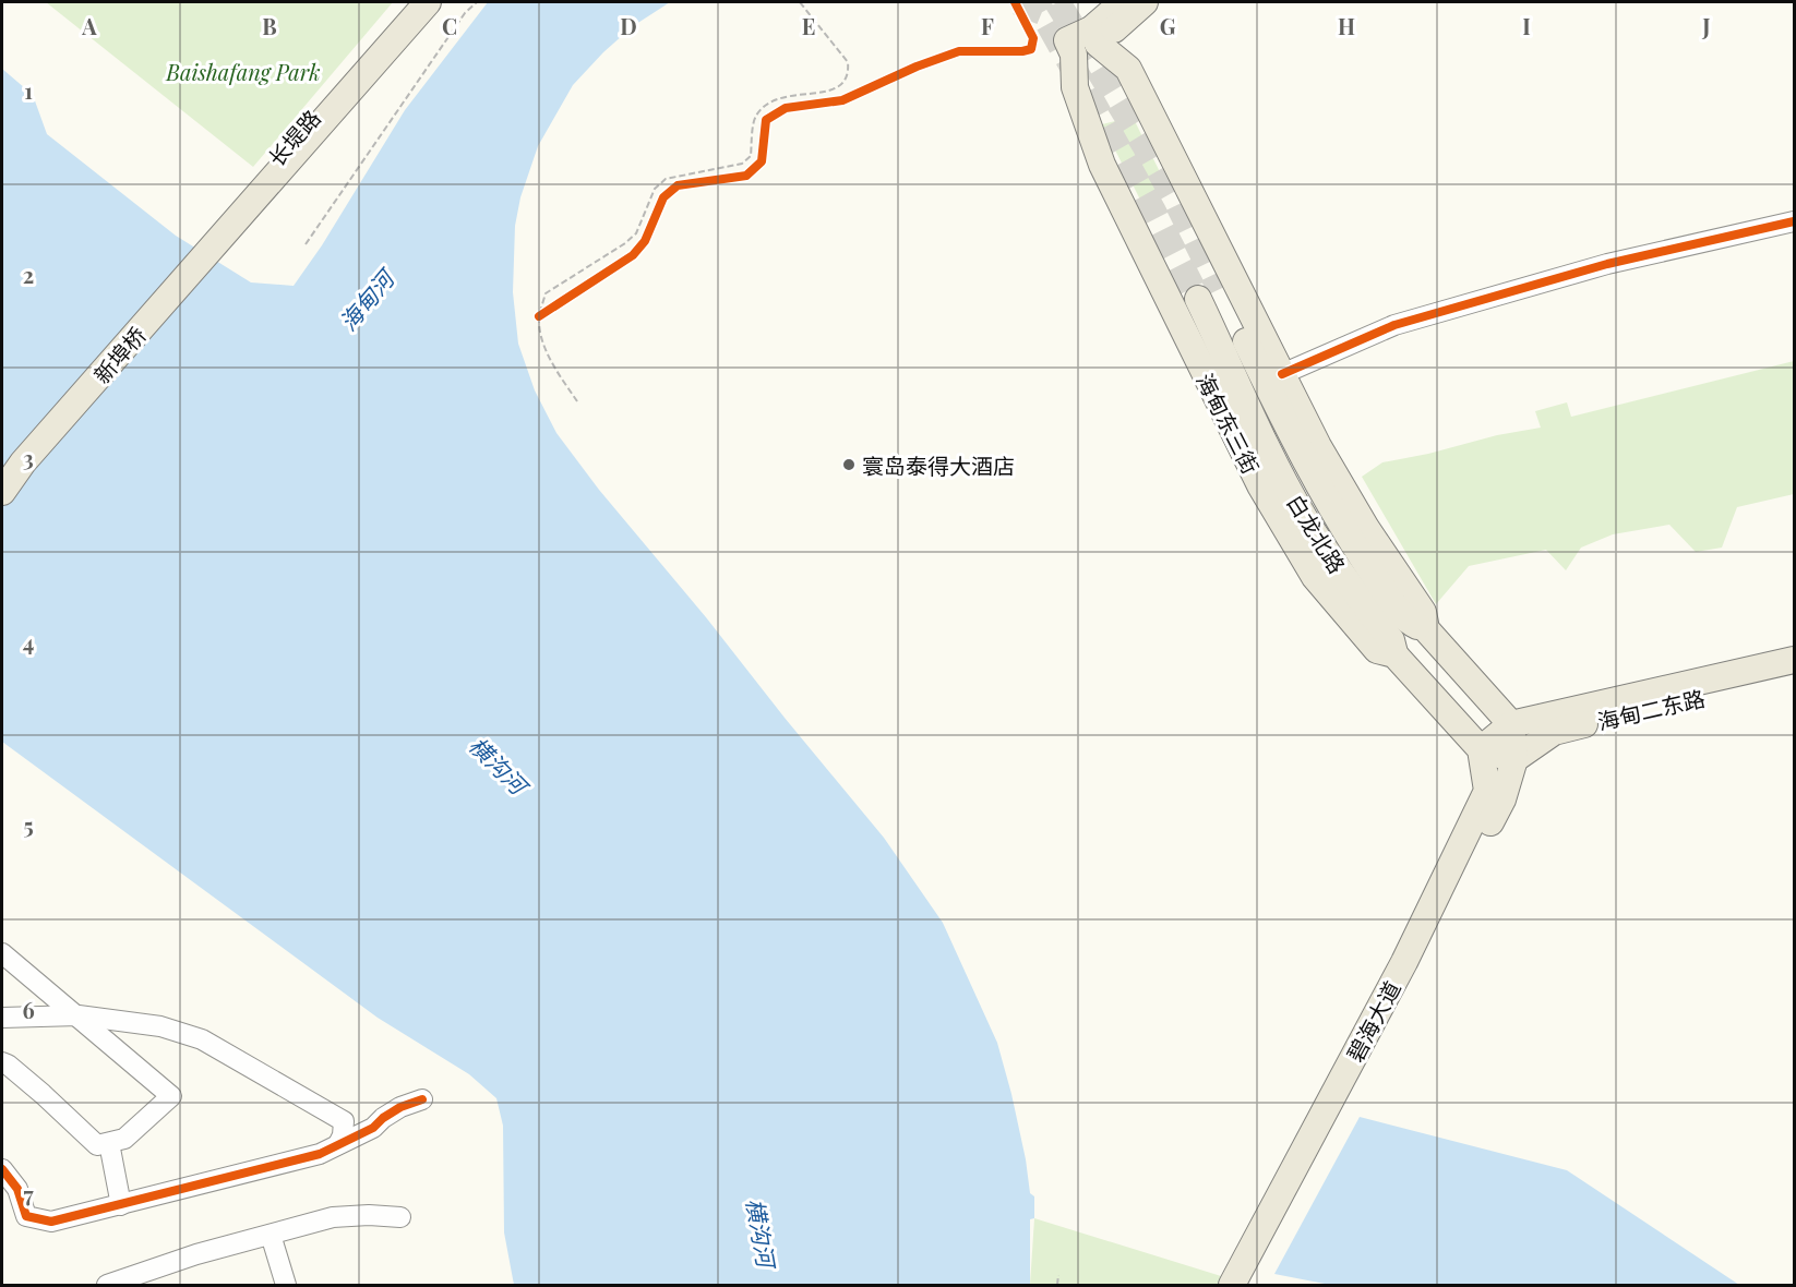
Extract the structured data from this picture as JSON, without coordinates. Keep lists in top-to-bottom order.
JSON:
{
  "streets": {
    "main road": [
      "长堤路",
      "新埠桥",
      "海甸东三街",
      "白龙北路",
      "海甸二东路",
      "碧海大道"
    ]
  },
  "crossings": [
    ["长堤路", "新埠桥"],
    ["海甸东三街", "白龙北路"],
    ["海甸东三街", "碧海大道"],
    ["海甸二东路", "碧海大道"]
  ],
  "water": ["海甸河", "横沟河"],
  "parks": ["Baishafang Park"],
  "places": ["寰岛泰得大酒店"],
  "grid": {
    "columns": [
      "A",
      "B",
      "C",
      "D",
      "E",
      "F",
      "G",
      "H",
      "I",
      "J"
    ],
    "rows": [
      "1",
      "2",
      "3",
      "4",
      "5",
      "6",
      "7"
    ]
  }
}
